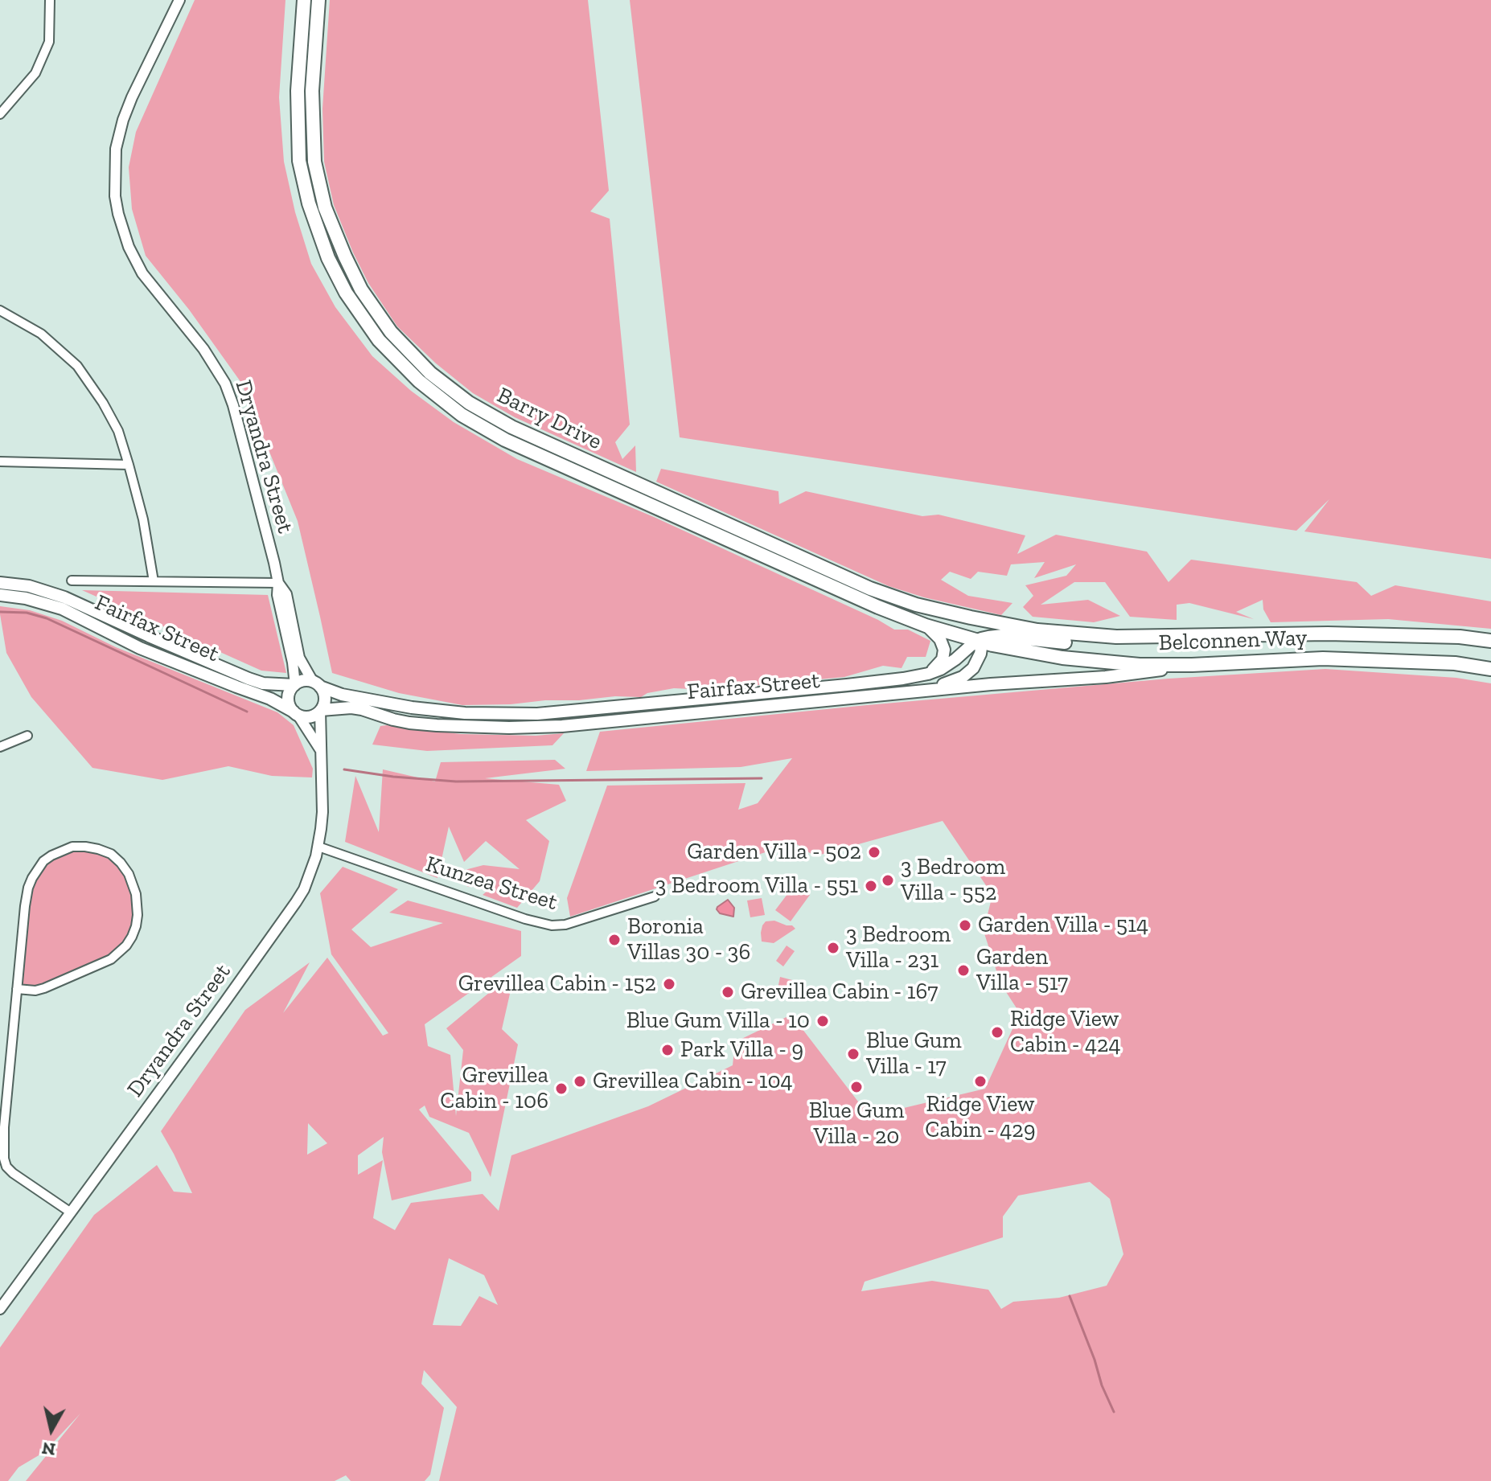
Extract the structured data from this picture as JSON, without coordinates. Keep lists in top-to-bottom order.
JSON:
{
  "streets": {
    "main road": ["Barry Drive", "Fairfax Street", "Belconnen Way"],
    "street": ["Dryandra Street", "Kunzea Street"]
  },
  "crossings": [
    ["Barry Drive", "Fairfax Street"],
    ["Barry Drive", "Belconnen Way"],
    ["Dryandra Street", "Fairfax Street"],
    ["Dryandra Street", "Kunzea Street"],
    ["Fairfax Street", "Belconnen Way"]
  ],
  "places": [
    "Garden Villa - 502",
    "3 Bedroom Villa - 552",
    "3 Bedroom Villa - 551",
    "Garden Villa - 514",
    "Boronia Villas 30 - 36",
    "3 Bedroom Villa - 231",
    "Garden Villa - 517",
    "Grevillea Cabin - 152",
    "Grevillea Cabin - 167",
    "Blue Gum Villa - 10",
    "Ridge View Cabin - 424",
    "Park Villa - 9",
    "Blue Gum Villa - 17",
    "Grevillea Cabin - 104",
    "Ridge View Cabin - 429",
    "Blue Gum Villa - 20",
    "Grevillea Cabin - 106"
  ],
  "north": "bottom"
}
